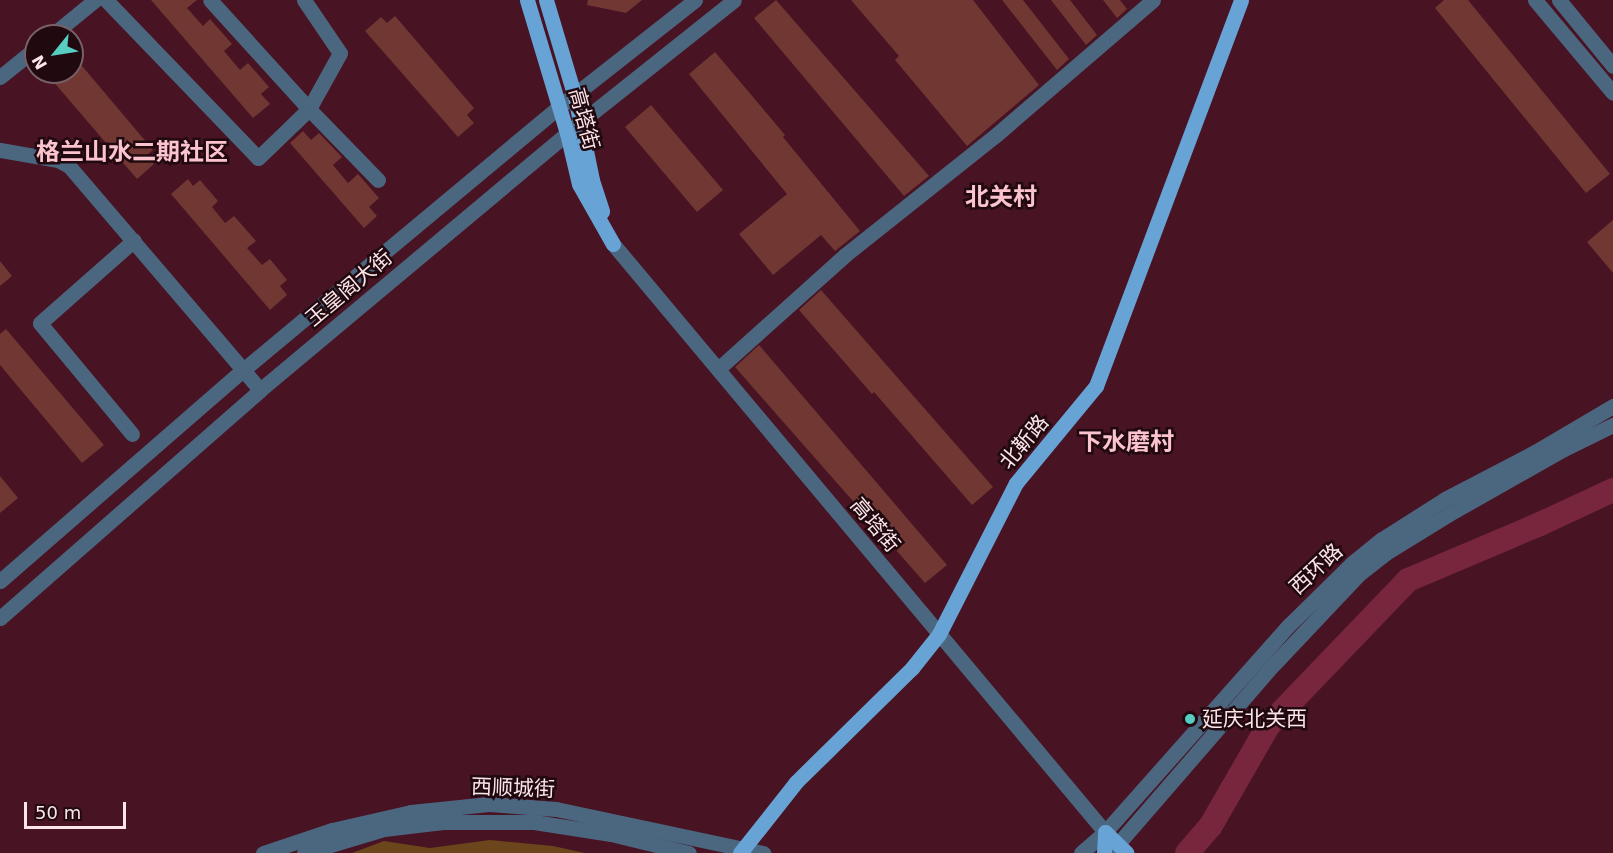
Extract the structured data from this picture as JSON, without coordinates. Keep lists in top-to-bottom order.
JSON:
{
  "streets": {
    "main road": ["高塔街", "北靳路"],
    "street": ["玉皇阁大街", "西环路", "西顺城街"]
  },
  "crossings": [
    ["高塔街", "玉皇阁大街"],
    ["高塔街", "北靳路"],
    ["高塔街", "西环路"],
    ["北靳路", "西顺城街"]
  ],
  "districts": ["格兰山水二期社区", "北关村", "下水磨村"],
  "places": ["延庆北关西"],
  "scale_bar": "50 m",
  "north": "bottom left"
}
